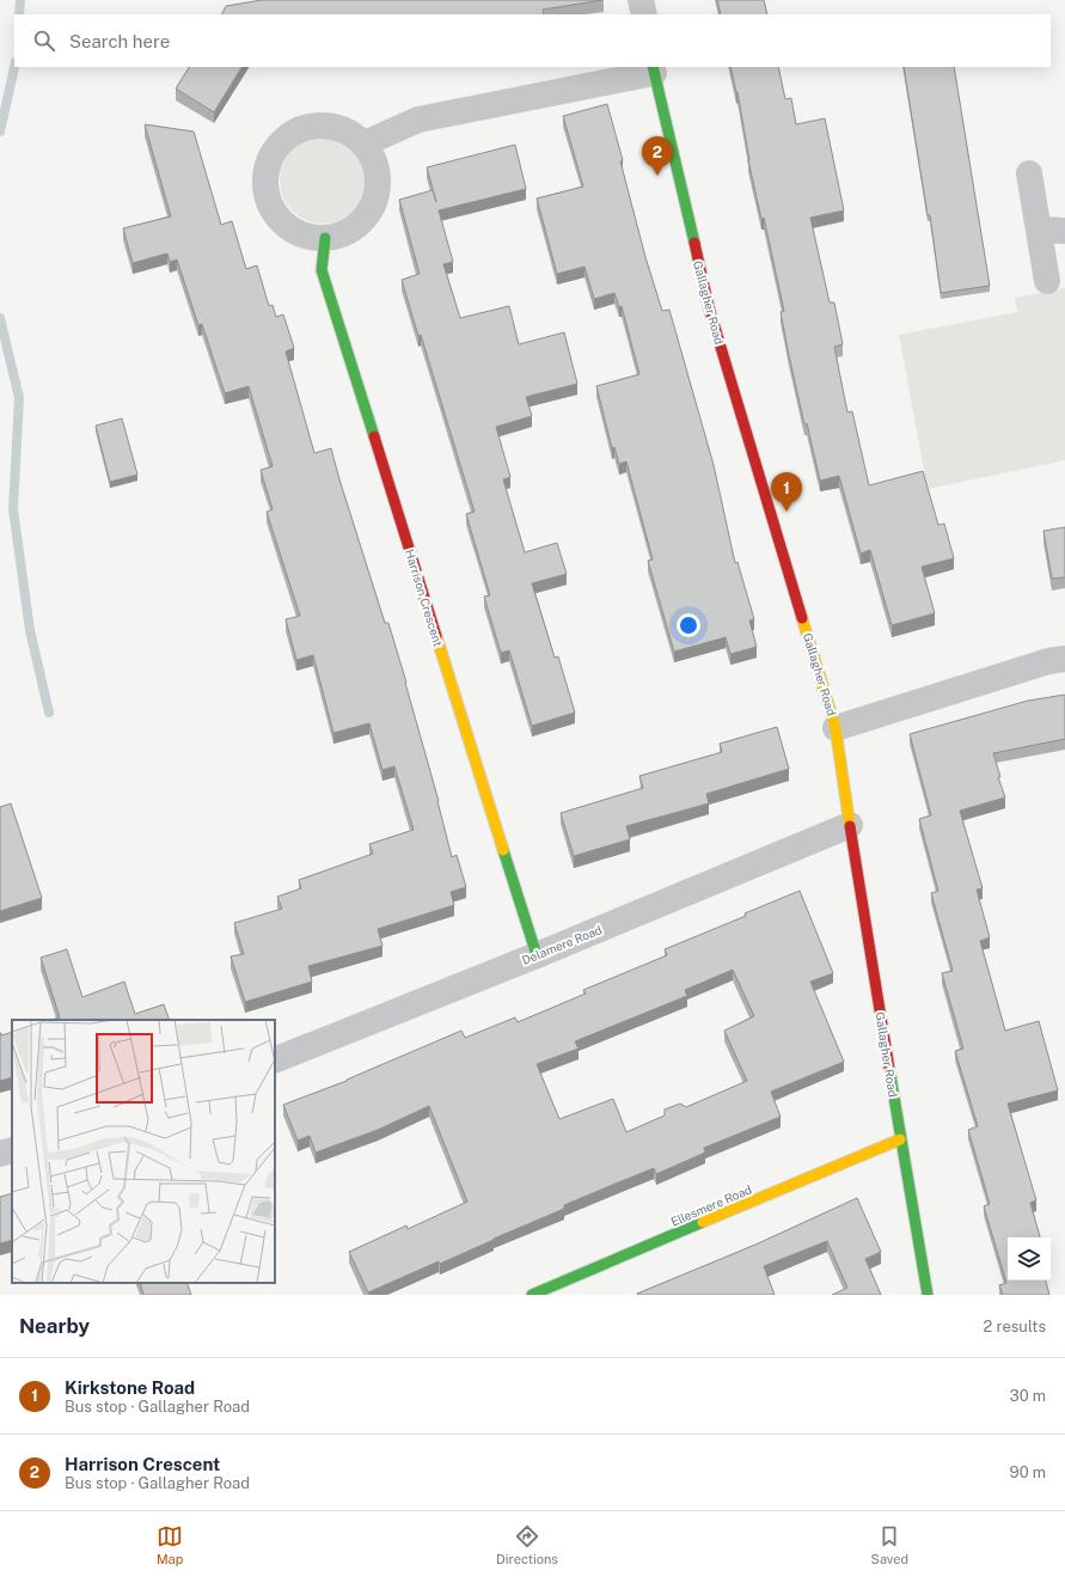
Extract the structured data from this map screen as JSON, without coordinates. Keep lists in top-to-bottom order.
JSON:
{
  "streets": {
    "street": [
      "Gallagher Road",
      "Harrison Crescent",
      "Delamere Road",
      "Ellesmere Road"
    ]
  },
  "crossings": [
    ["Gallagher Road", "Delamere Road"],
    ["Gallagher Road", "Ellesmere Road"],
    ["Harrison Crescent", "Delamere Road"]
  ],
  "page": {
    "search": "Search here",
    "pins": ["2", "1"],
    "heading": ["Nearby", "2 results"],
    "list": [
      {
        "mark": "1",
        "name": "Kirkstone Road",
        "note": "Bus stop · Gallagher Road",
        "value": "30 m"
      },
      {
        "mark": "2",
        "name": "Harrison Crescent",
        "note": "Bus stop · Gallagher Road",
        "value": "90 m"
      }
    ],
    "nav": ["Map", "Directions", "Saved"]
  }
}
